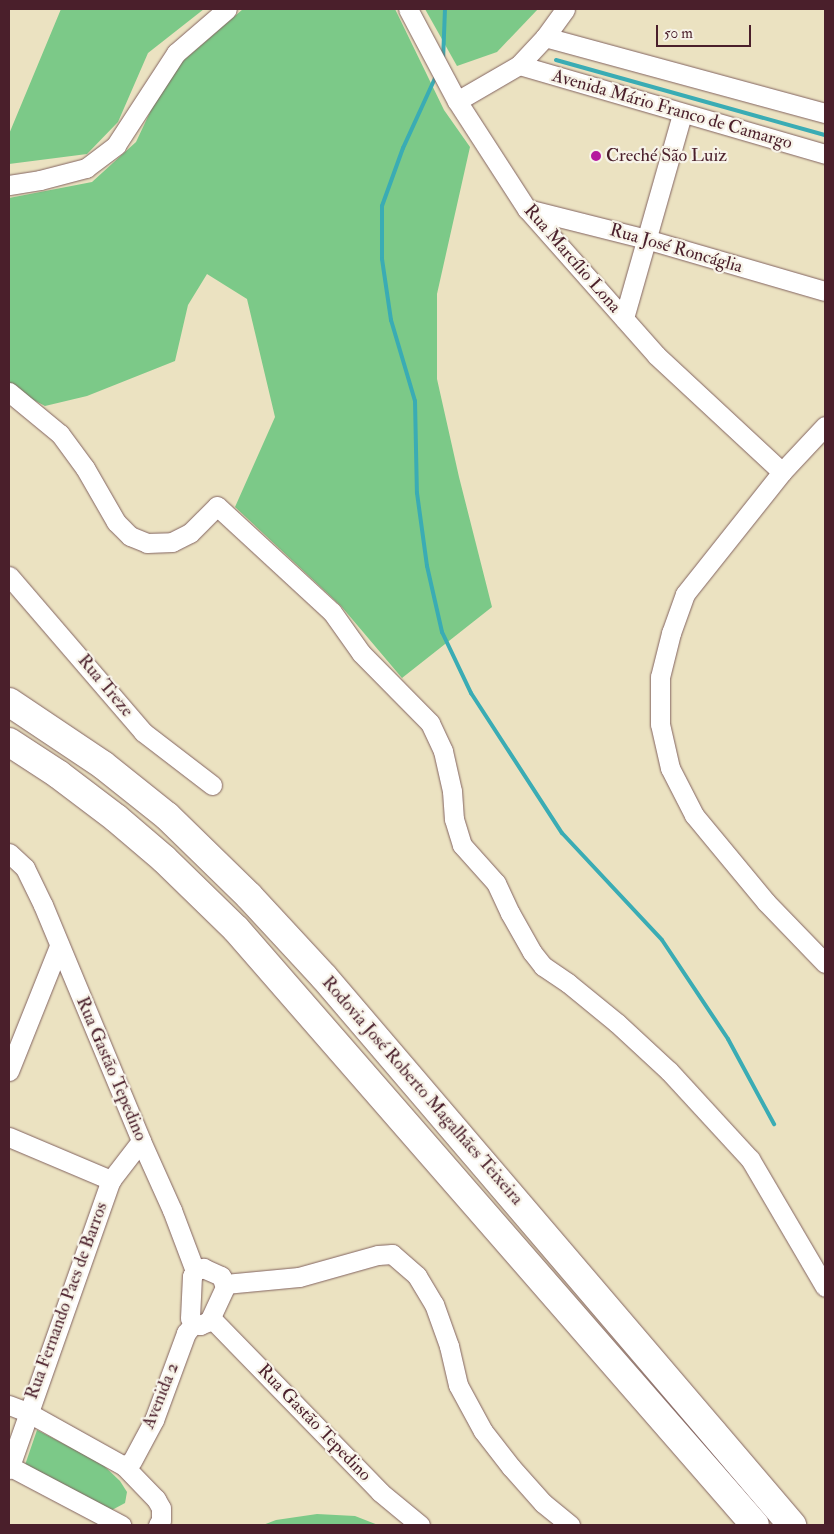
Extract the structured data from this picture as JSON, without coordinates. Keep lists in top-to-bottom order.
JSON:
{
  "streets": {
    "highway": ["Rodovia José Roberto Magalhães Teixeira"],
    "street": [
      "Avenida Mário Franco de Camargo",
      "Rua José Roncáglia",
      "Rua Marcílio Lona",
      "Rua Treze",
      "Rua Gastão Tepedino",
      "Rua Fernando Paes de Barros",
      "Avenida 2"
    ]
  },
  "crossings": [
    ["Rua José Roncáglia", "Rua Marcílio Lona"],
    ["Rua Gastão Tepedino", "Rua Fernando Paes de Barros"],
    ["Rua Gastão Tepedino", "Avenida 2"]
  ],
  "places": ["Creché São Luiz"],
  "scale_bar": "50 m"
}
